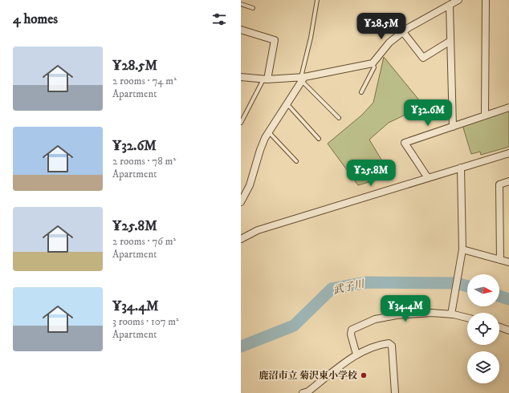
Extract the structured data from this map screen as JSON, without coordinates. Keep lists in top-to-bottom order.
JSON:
{
  "water": ["武子川"],
  "places": ["鹿沼市立 菊沢東小学校"],
  "north": "right",
  "page": {
    "heading": "4 homes",
    "price": [
      "¥28.5M",
      "¥32.6M",
      "¥25.8M",
      "¥34.4M"
    ],
    "list": [
      {
        "name": "¥28.5M",
        "note": "2 rooms · 74 m² · Apartment"
      },
      {
        "name": "¥32.6M",
        "note": "2 rooms · 78 m² · Apartment"
      },
      {
        "name": "¥25.8M",
        "note": "2 rooms · 76 m² · Apartment"
      },
      {
        "name": "¥34.4M",
        "note": "3 rooms · 107 m² · Apartment"
      }
    ]
  }
}
